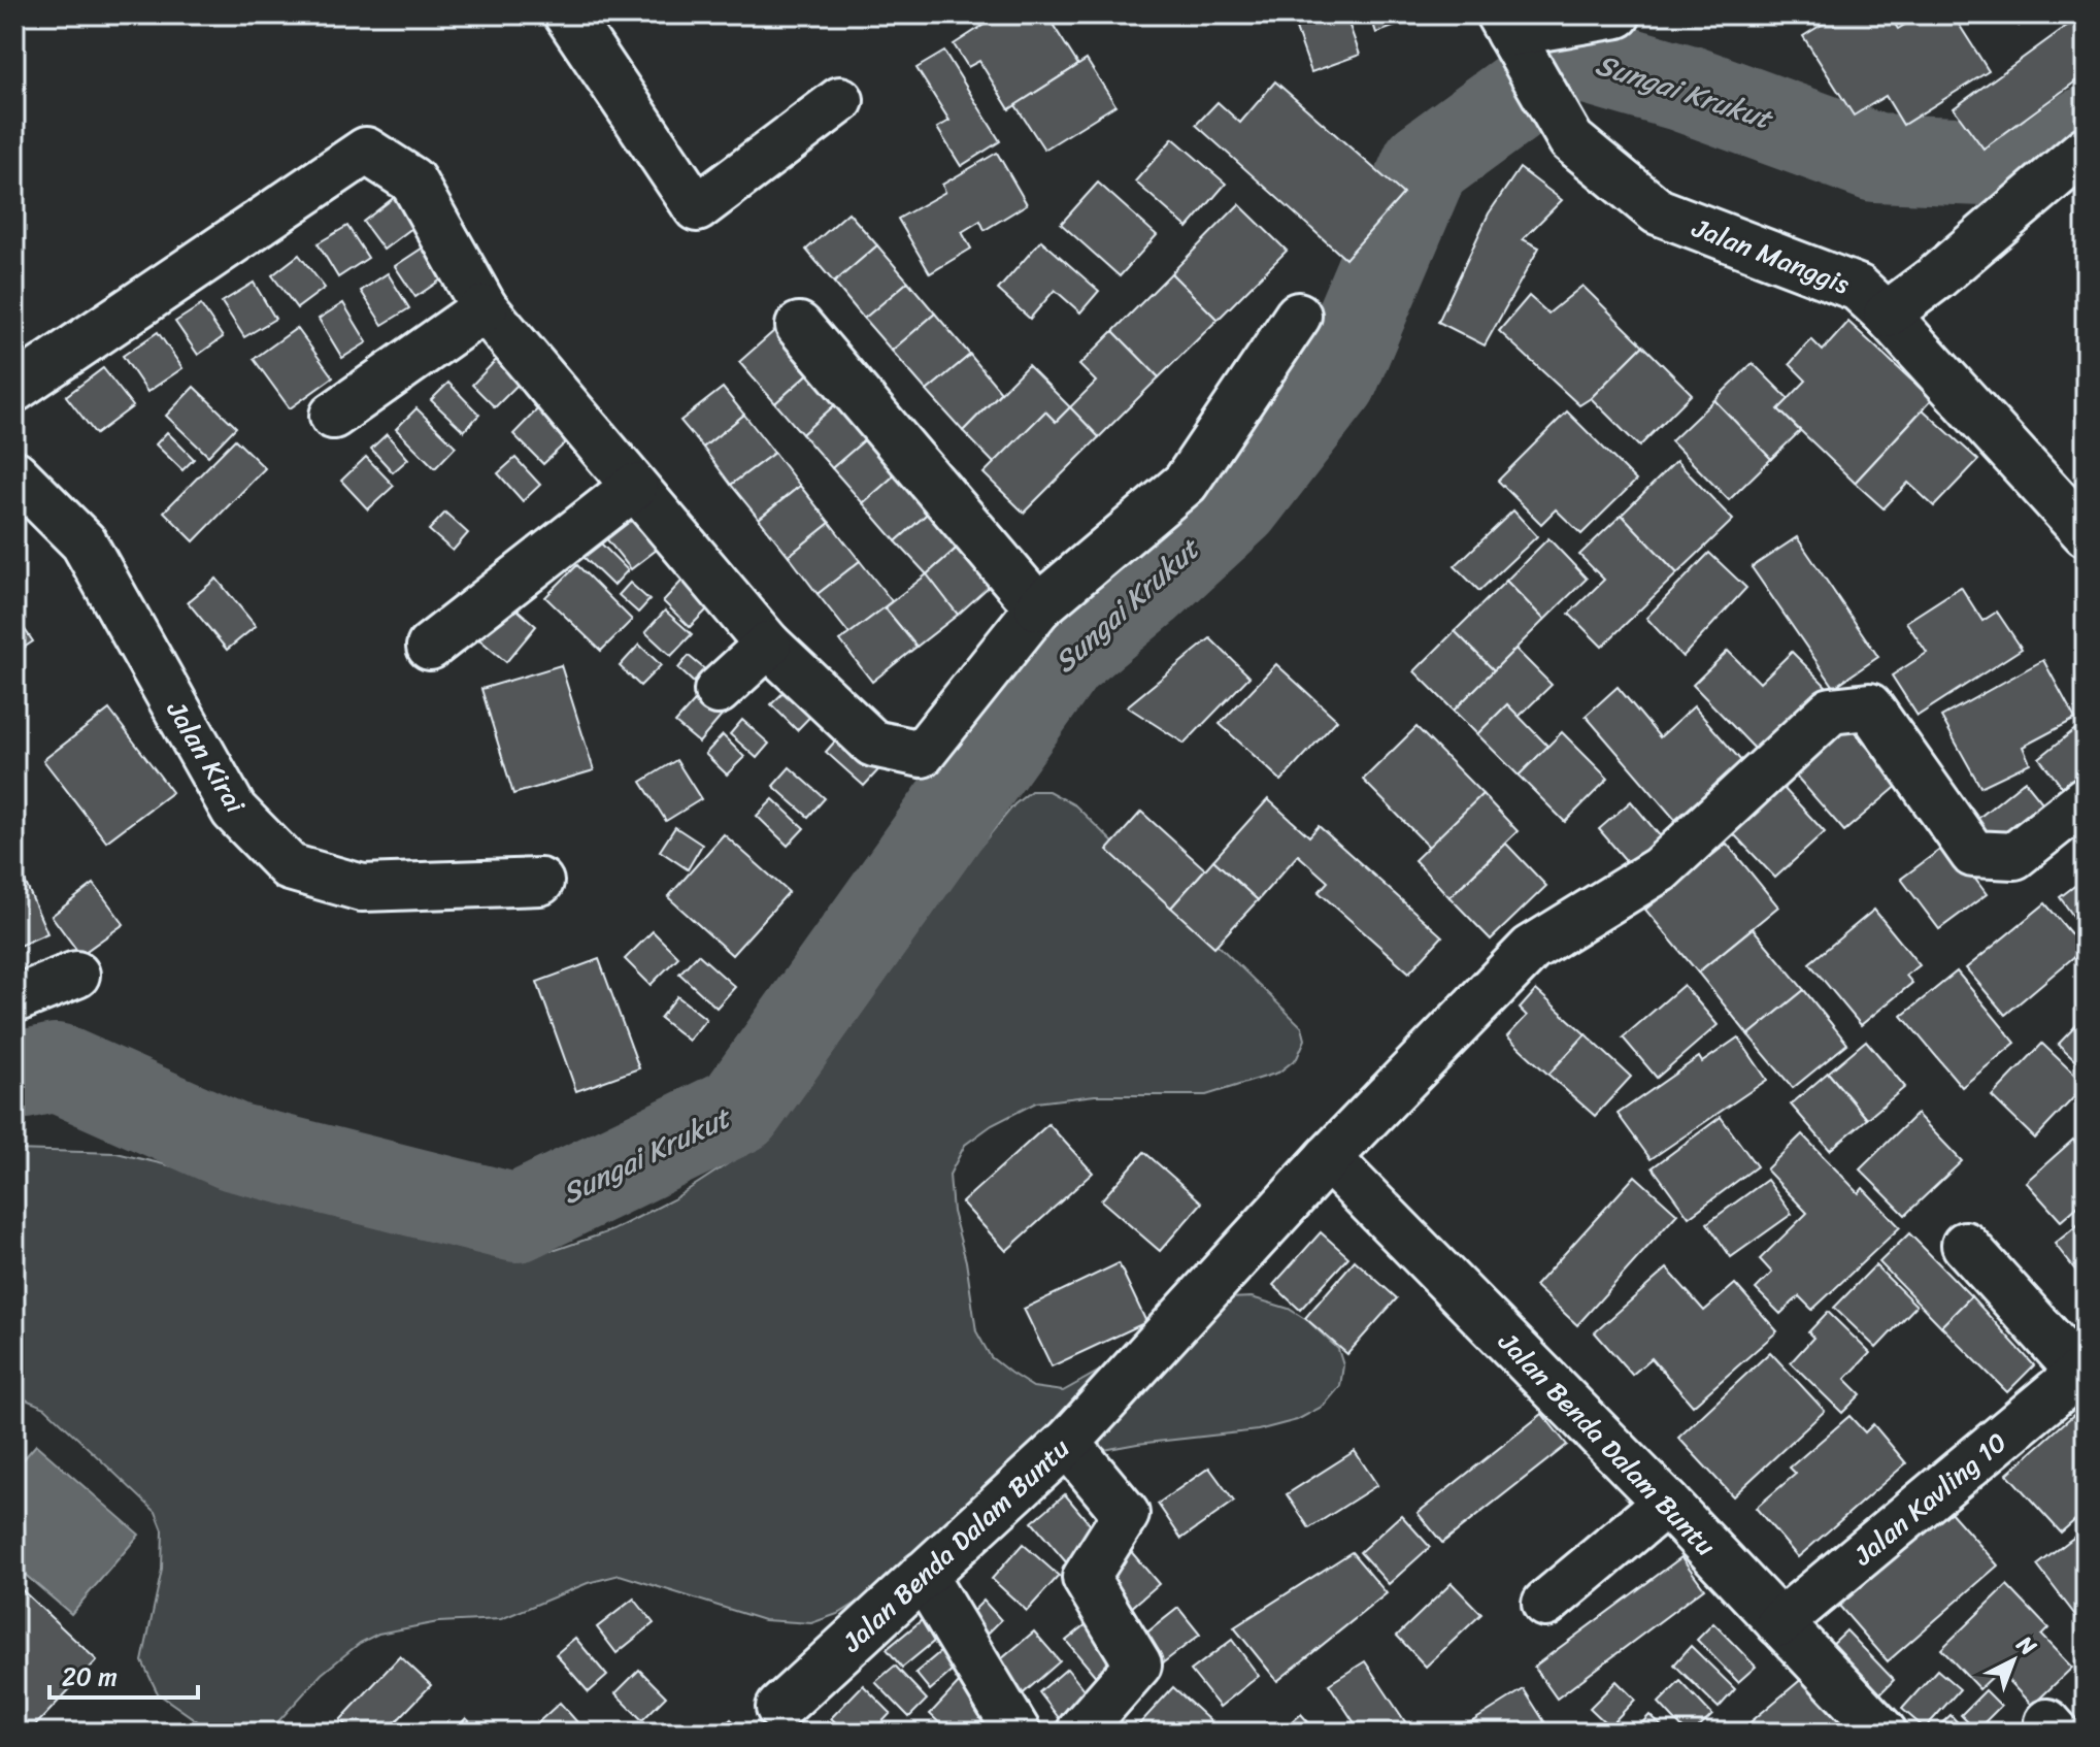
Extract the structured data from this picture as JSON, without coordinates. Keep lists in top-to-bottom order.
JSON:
{
  "streets": {
    "street": [
      "Jalan Manggis",
      "Jalan Kirai",
      "Jalan Benda Dalam Buntu",
      "Jalan Kavling 10"
    ]
  },
  "crossings": [
    ["Jalan Benda Dalam Buntu", "Jalan Kavling 10"]
  ],
  "water": ["Sungai Krukut"],
  "scale_bar": "20 m",
  "north": "top right"
}
